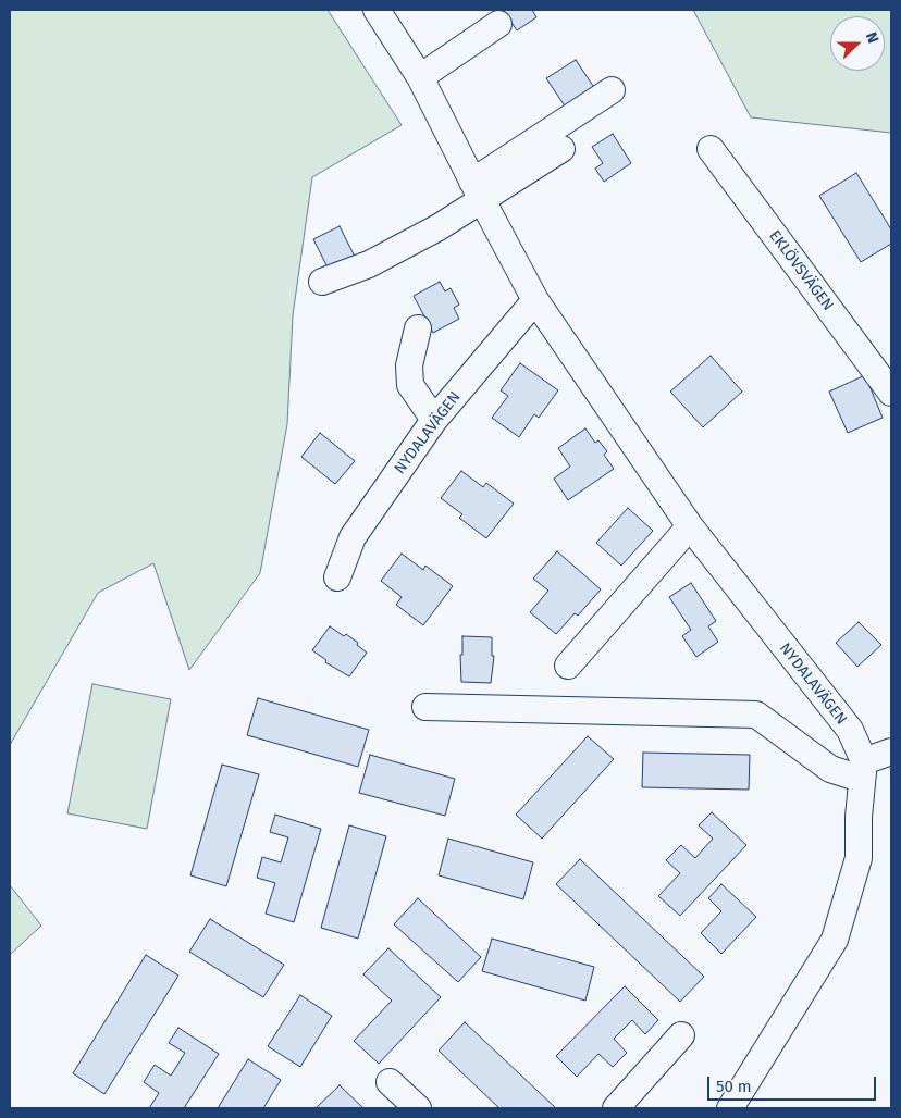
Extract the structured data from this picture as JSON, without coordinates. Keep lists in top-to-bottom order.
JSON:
{
  "streets": {
    "street": ["EKLÖVSVÄGEN", "NYDALAVÄGEN"]
  },
  "scale_bar": "50 m",
  "north": "right"
}
